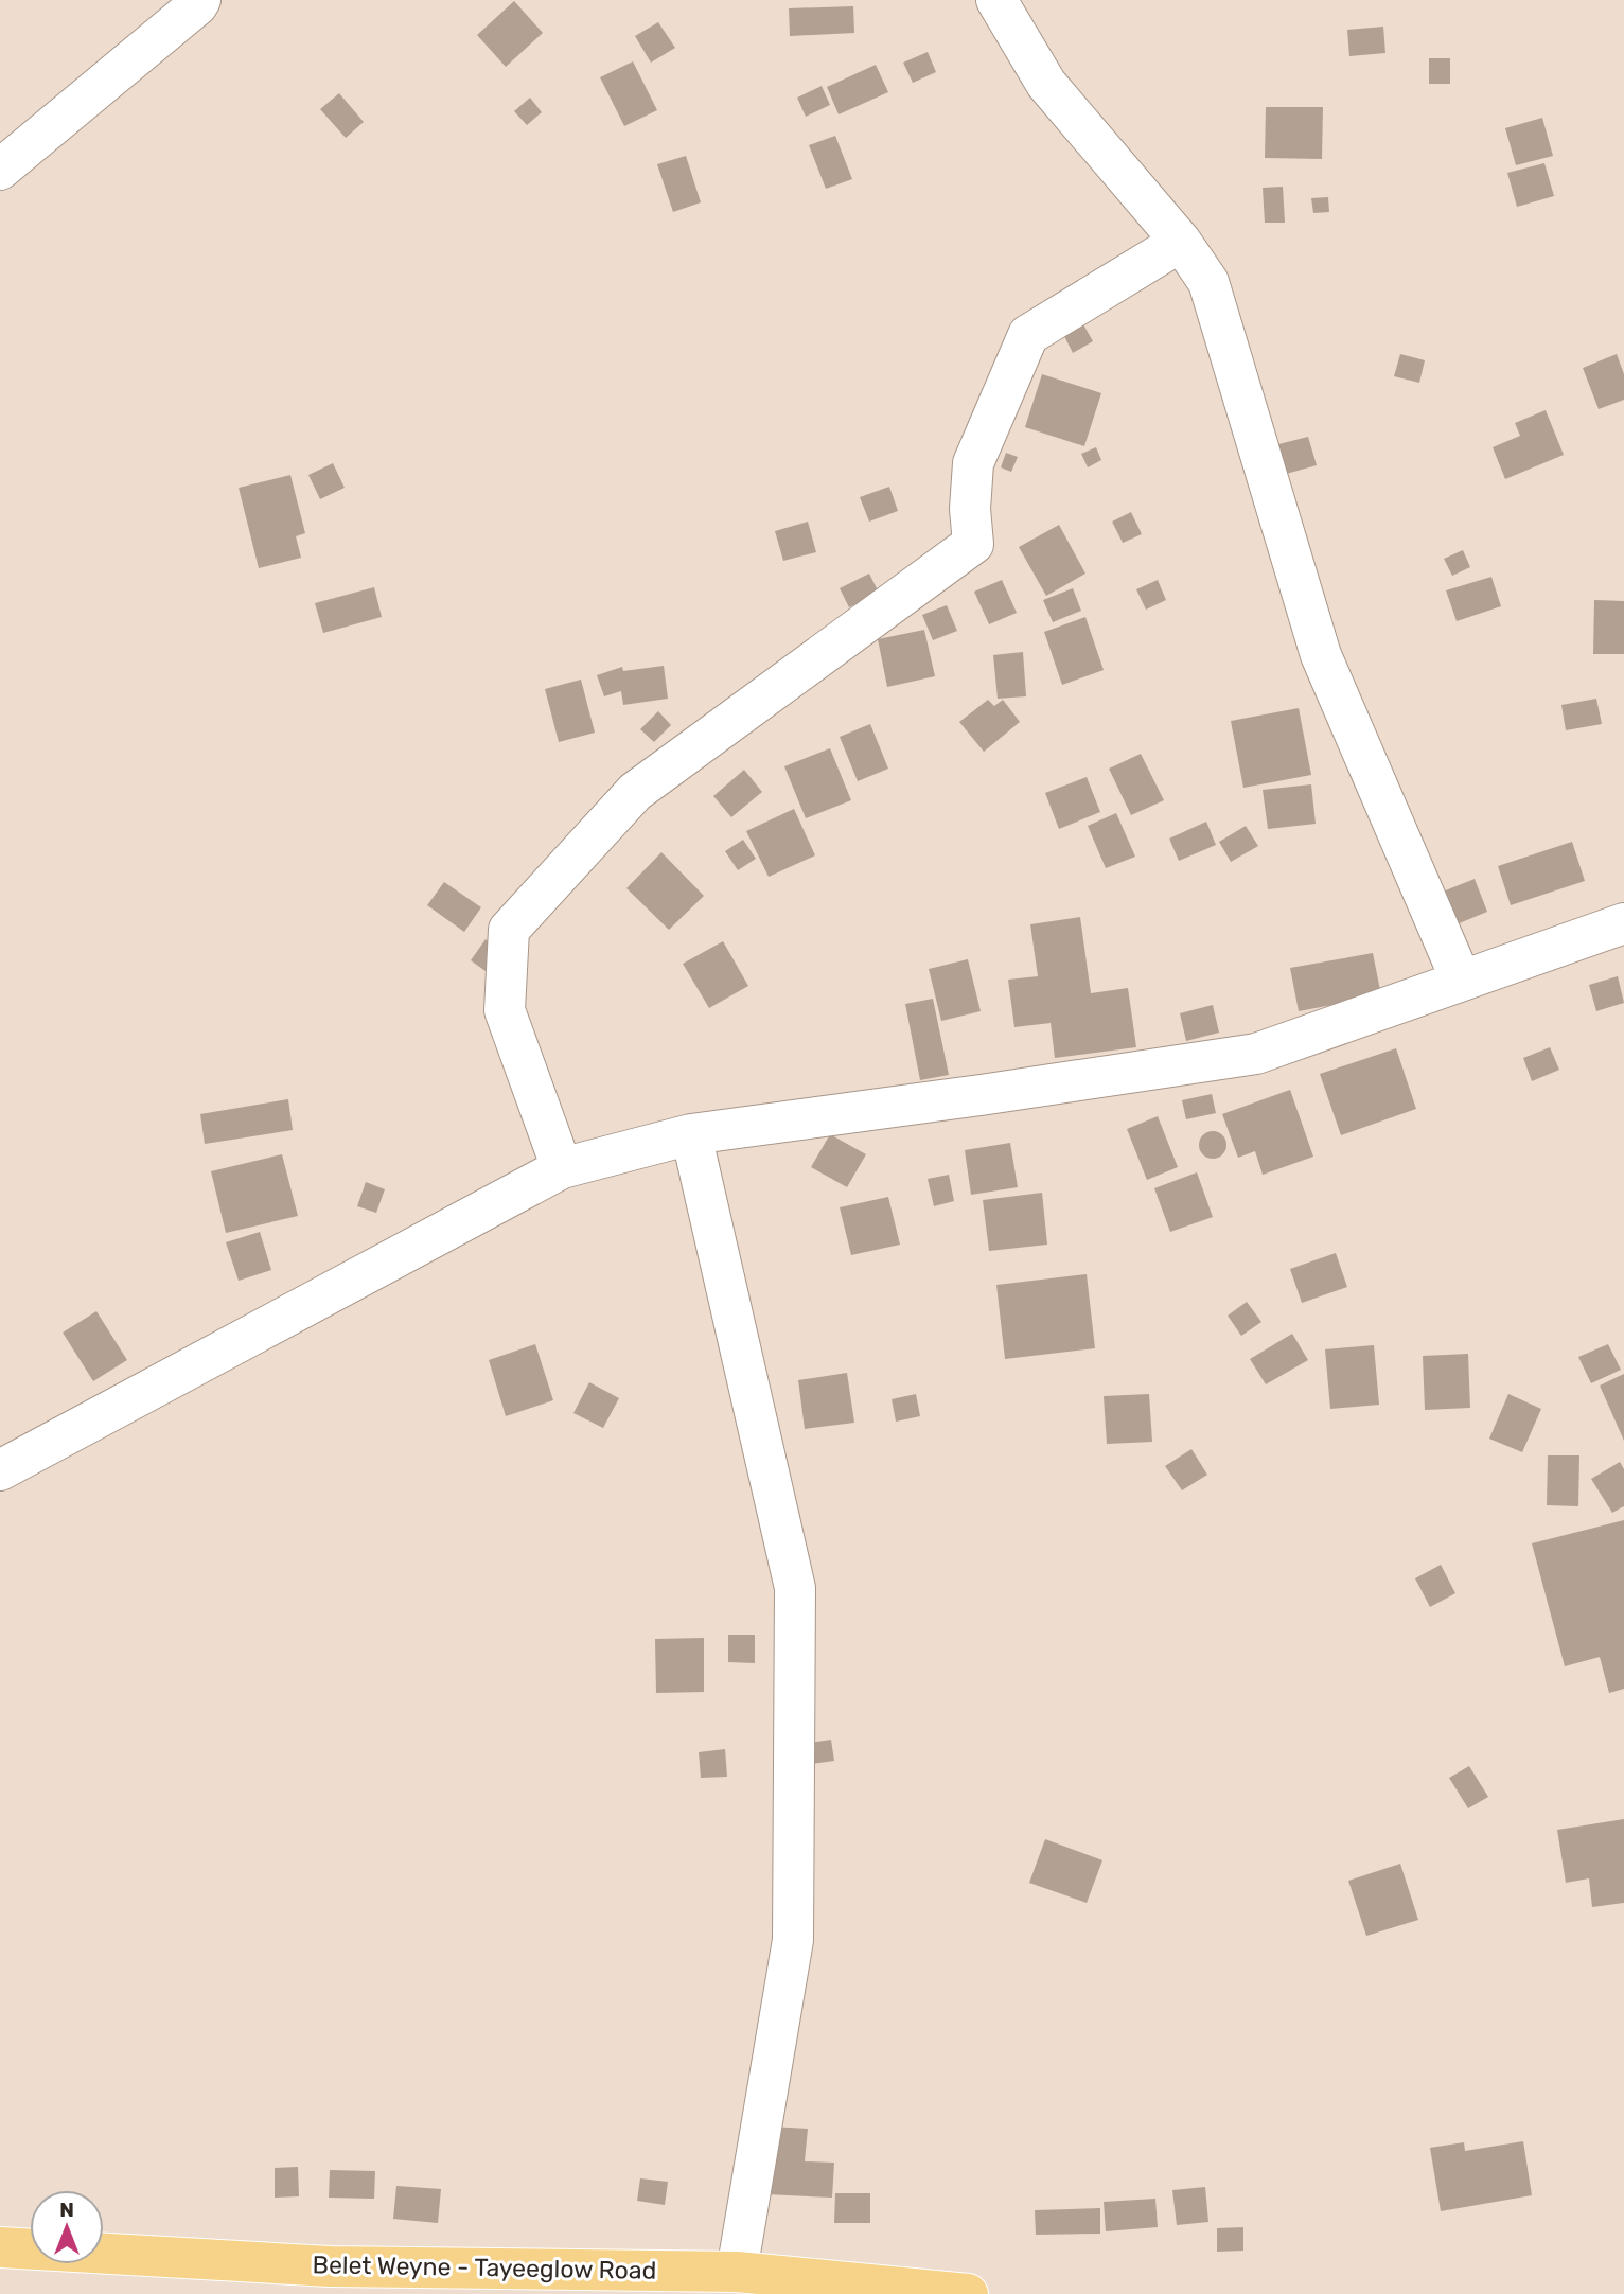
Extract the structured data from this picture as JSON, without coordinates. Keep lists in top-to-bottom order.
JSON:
{
  "streets": {
    "main road": ["Belet Weyne - Tayeeglow Road"]
  },
  "north": "top"
}
